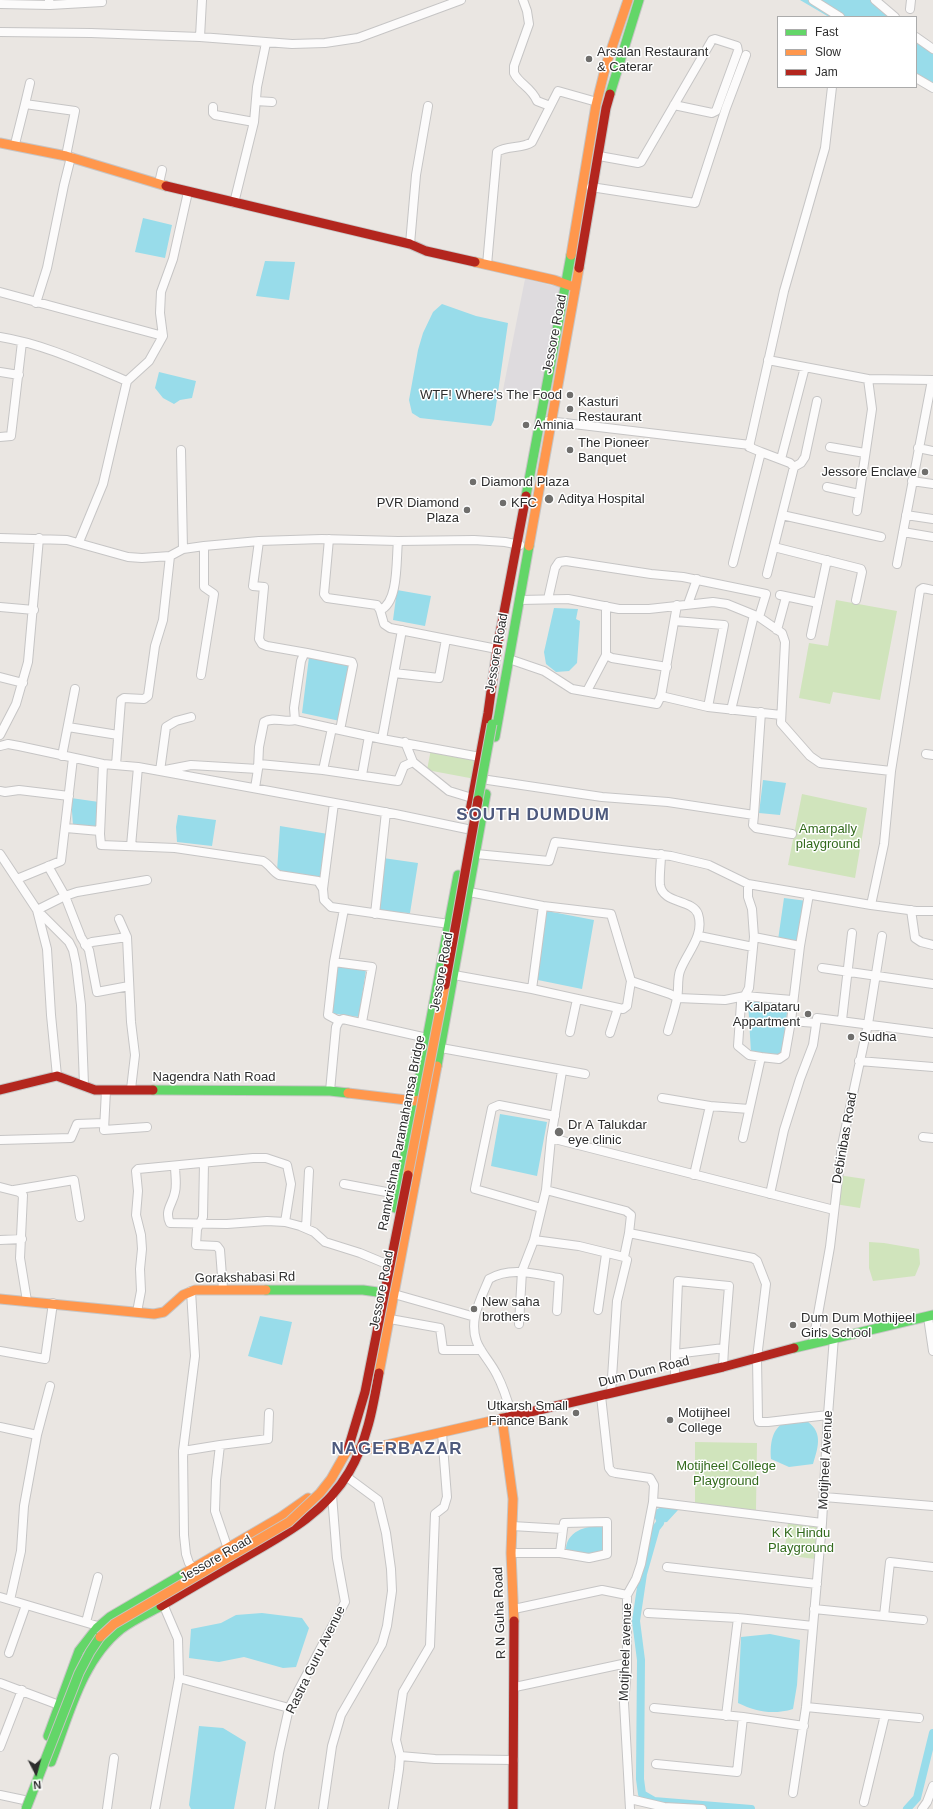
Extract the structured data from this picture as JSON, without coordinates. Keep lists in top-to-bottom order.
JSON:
{
  "streets": {
    "main road": [
      "Jessore Road",
      "Nagendra Nath Road",
      "Ramkrishna Paramahamsa Bridge",
      "Gorakshabasi Rd",
      "Dum Dum Road",
      "R N Guha Road"
    ],
    "street": [
      "Debinibas Road",
      "Motijheel Avenue",
      "Motijheel avenue",
      "Rastra Guru Avenue"
    ]
  },
  "crossings": [
    ["Jessore Road", "Nagendra Nath Road"],
    ["Jessore Road", "Ramkrishna Paramahamsa Bridge"],
    ["Jessore Road", "Gorakshabasi Rd"],
    ["Jessore Road", "Dum Dum Road"],
    ["Jessore Road", "Rastra Guru Avenue"],
    ["Debinibas Road", "Dum Dum Road"],
    ["Dum Dum Road", "Motijheel Avenue"],
    ["Dum Dum Road", "R N Guha Road"],
    ["Motijheel Avenue", "Motijheel avenue"]
  ],
  "districts": ["SOUTH DUMDUM", "NAGERBAZAR"],
  "parks": ["Amarpally playground", "Motijheel College Playground", "K K Hindu Playground"],
  "places": [
    "Arsalan Restaurant & Caterar",
    "WTF! Where's The Food",
    "Kasturi Restaurant",
    "Aminia",
    "The Pioneer Banquet",
    "Jessore Enclave",
    "Diamond Plaza",
    "Aditya Hospital",
    "KFC",
    "PVR Diamond Plaza",
    "Kalpataru Appartment",
    "Sudha",
    "Dr A Talukdar eye clinic",
    "New saha brothers",
    "Dum Dum Mothijeel Girls School",
    "Utkarsh Small Finance Bank",
    "Motijheel College"
  ],
  "legend": ["Fast", "Slow", "Jam"],
  "north": "bottom"
}
